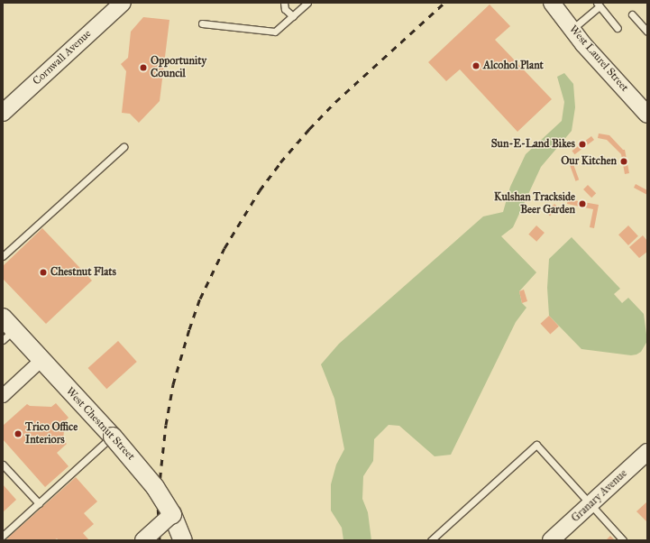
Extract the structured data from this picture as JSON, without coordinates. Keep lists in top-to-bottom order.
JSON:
{
  "streets": {
    "main road": ["West Chestnut Street"],
    "street": ["Cornwall Avenue", "West Laurel Street", "Granary Avenue"]
  },
  "places": [
    "Alcohol Plant",
    "Opportunity Council",
    "Sun-E-Land Bikes",
    "Our Kitchen",
    "Kulshan Trackside Beer Garden",
    "Chestnut Flats",
    "Trico Office Interiors"
  ]
}
